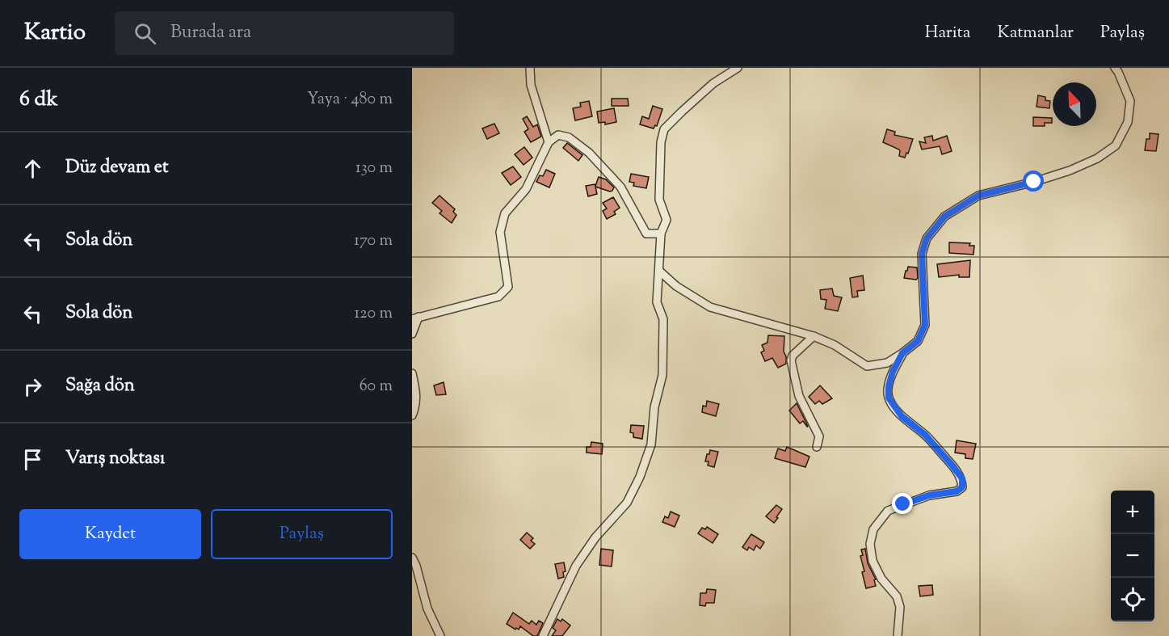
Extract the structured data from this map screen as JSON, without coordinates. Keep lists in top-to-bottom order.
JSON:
{
  "north": "top left",
  "page": {
    "header": "Kartio",
    "search": "Burada ara",
    "nav": ["Harita", "Katmanlar", "Paylaş"],
    "heading": ["6 dk", "Yaya · 480 m"],
    "list": [
      ["Düz devam et", "130 m"],
      ["Sola dön", "170 m"],
      ["Sola dön", "120 m"],
      ["Sağa dön", "60 m"],
      "Varış noktası"
    ],
    "map_buttons": ["+", "−"],
    "buttons": ["Kaydet", "Paylaş"]
  }
}
